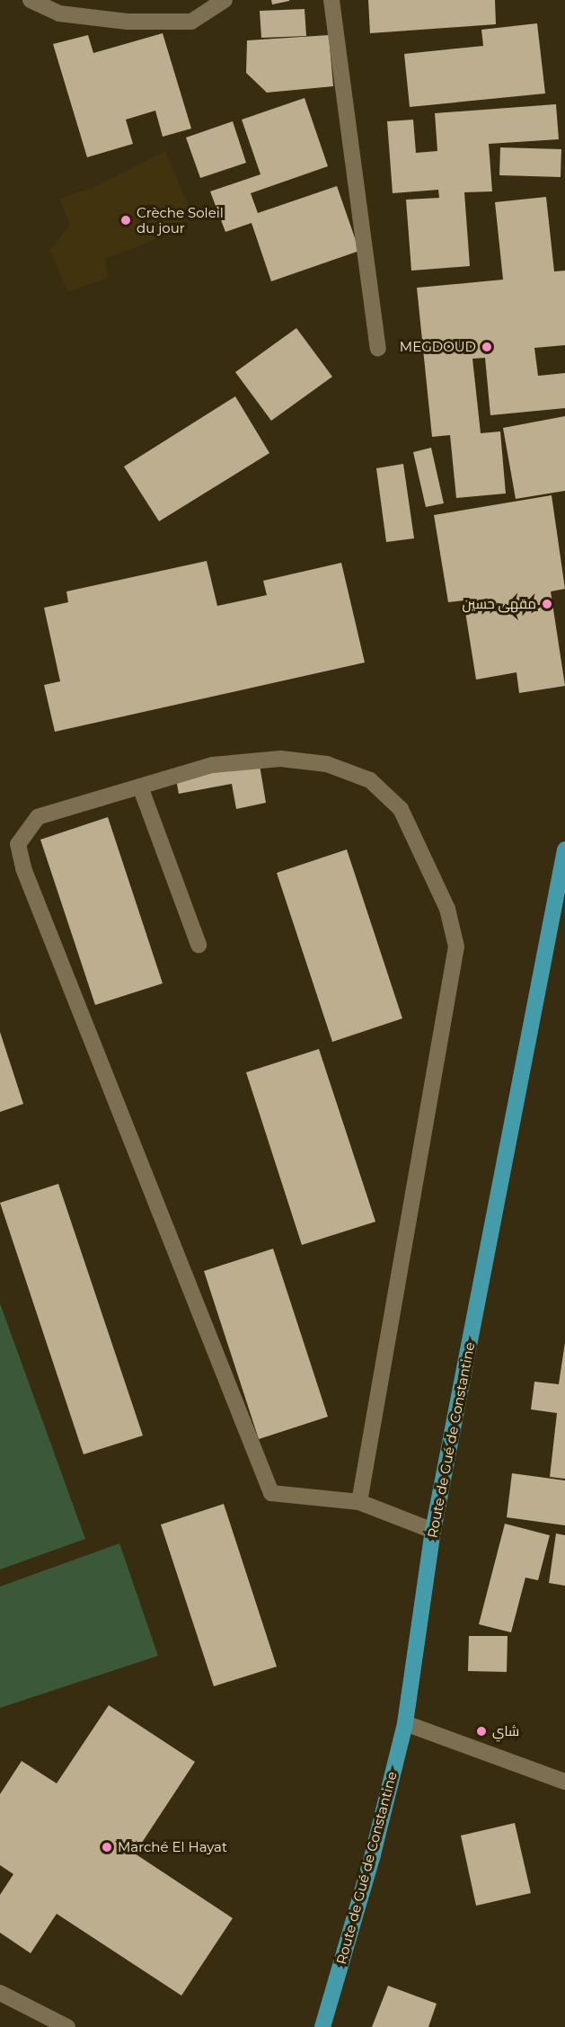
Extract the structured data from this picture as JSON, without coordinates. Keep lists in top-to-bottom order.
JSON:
{
  "streets": {
    "main road": ["Route de Gué de Constantine"]
  },
  "places": [
    "Crèche Soleil du jour",
    "MEGDOUD",
    "مقهى حسين",
    "شاي",
    "Marché El Hayat"
  ]
}
